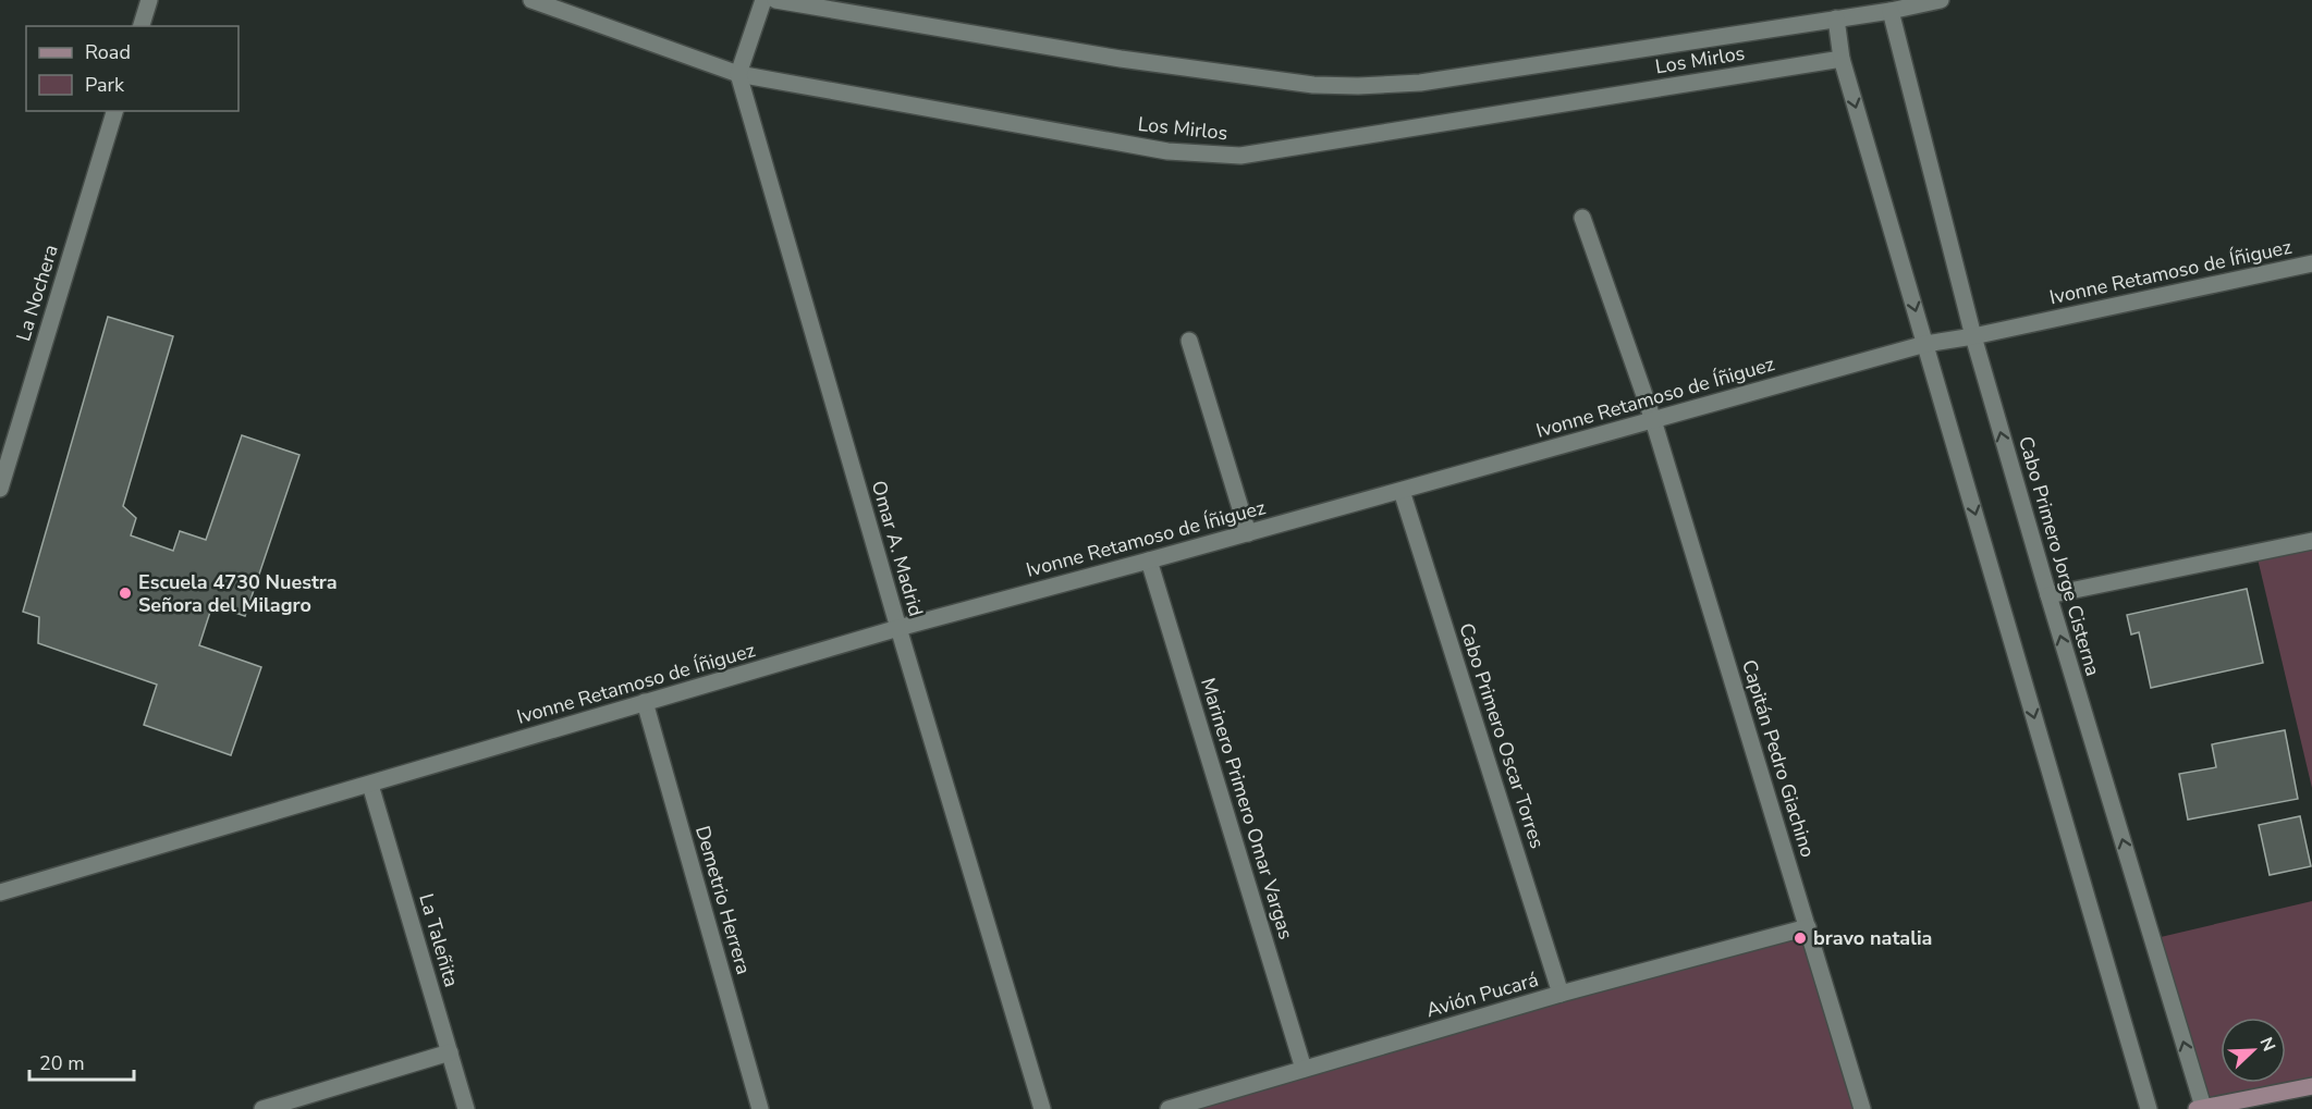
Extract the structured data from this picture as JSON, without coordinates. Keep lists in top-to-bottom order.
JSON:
{
  "streets": {
    "street": [
      "Los Mirlos",
      "Ivonne Retamoso de Íñiguez",
      "La Nochera",
      "Omar A. Madrid",
      "Cabo Primero Jorge Cisterna",
      "Cabo Primero Oscar Torres",
      "Capitán Pedro Giachino",
      "Marinero Primero Omar Vargas",
      "Demetrio Herrera",
      "La Taleñita",
      "Avión Pucará"
    ]
  },
  "crossings": [
    ["Los Mirlos", "Omar A. Madrid"],
    ["Los Mirlos", "Cabo Primero Jorge Cisterna"],
    ["Ivonne Retamoso de Íñiguez", "Omar A. Madrid"],
    ["Ivonne Retamoso de Íñiguez", "Cabo Primero Jorge Cisterna"],
    ["Ivonne Retamoso de Íñiguez", "Cabo Primero Oscar Torres"],
    ["Ivonne Retamoso de Íñiguez", "Capitán Pedro Giachino"],
    ["Ivonne Retamoso de Íñiguez", "Marinero Primero Omar Vargas"],
    ["Ivonne Retamoso de Íñiguez", "Demetrio Herrera"],
    ["Ivonne Retamoso de Íñiguez", "La Taleñita"],
    ["Cabo Primero Oscar Torres", "Avión Pucará"],
    ["Capitán Pedro Giachino", "Avión Pucará"],
    ["Marinero Primero Omar Vargas", "Avión Pucará"]
  ],
  "places": ["Escuela 4730 Nuestra Señora del Milagro", "bravo natalia"],
  "legend": ["Road", "Park"],
  "scale_bar": "20 m",
  "north": "top right"
}
